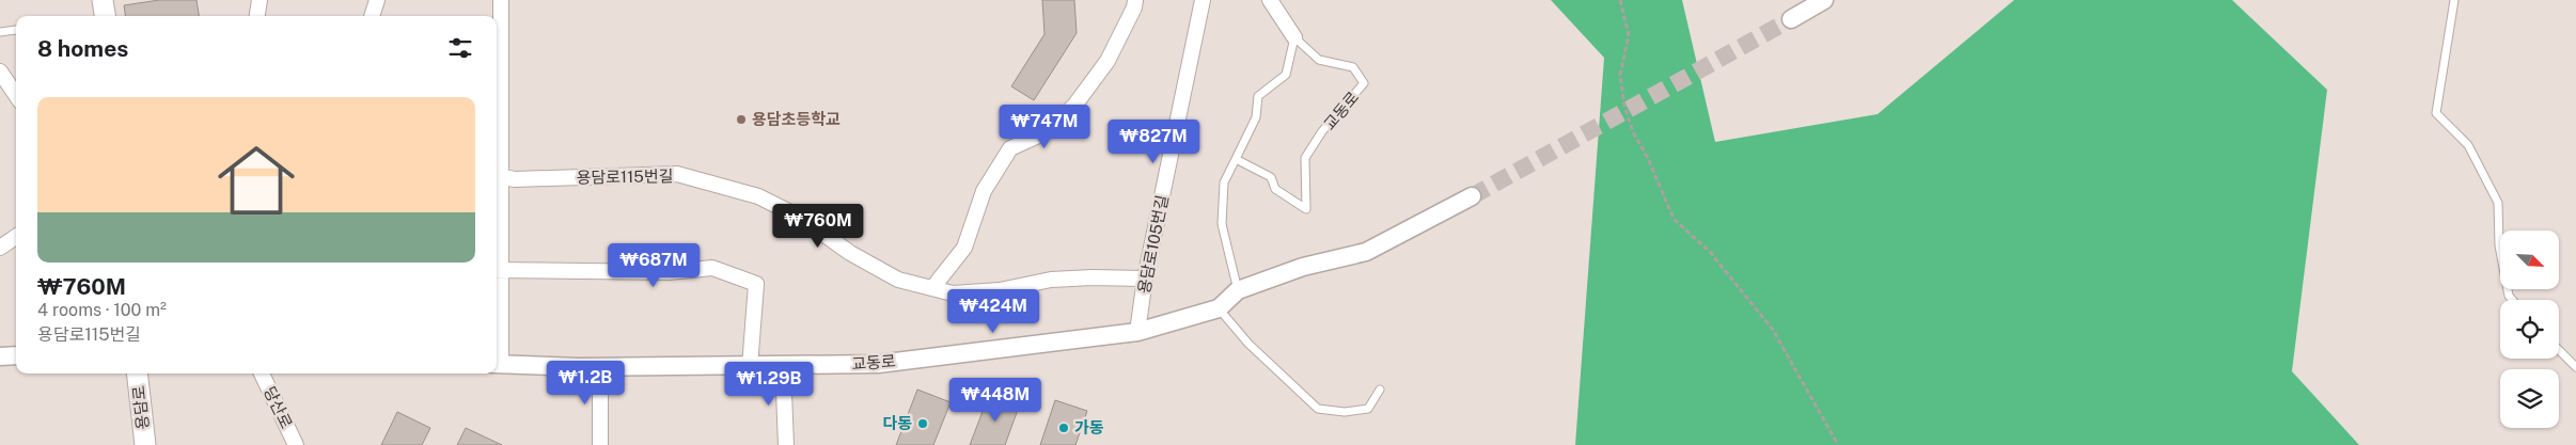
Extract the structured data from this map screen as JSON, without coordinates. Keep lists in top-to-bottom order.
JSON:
{
  "streets": {
    "main road": ["용담로"],
    "street": [
      "교동로",
      "용담로115번길",
      "용담로105번길",
      "당산로"
    ]
  },
  "crossings": [
    ["교동로", "용담로105번길"],
    ["용담로115번길", "용담로105번길"]
  ],
  "places": ["용담초등학교", "다동", "가동"],
  "north": "bottom right",
  "page": {
    "heading": "8 homes",
    "list": [
      {
        "name": "₩760M",
        "note": "4 rooms · 100 m² · 용담로115번길"
      }
    ],
    "price": [
      "₩747M",
      "₩827M",
      "₩760M",
      "₩687M",
      "₩424M",
      "₩1.2B",
      "₩1.29B",
      "₩448M"
    ]
  }
}
